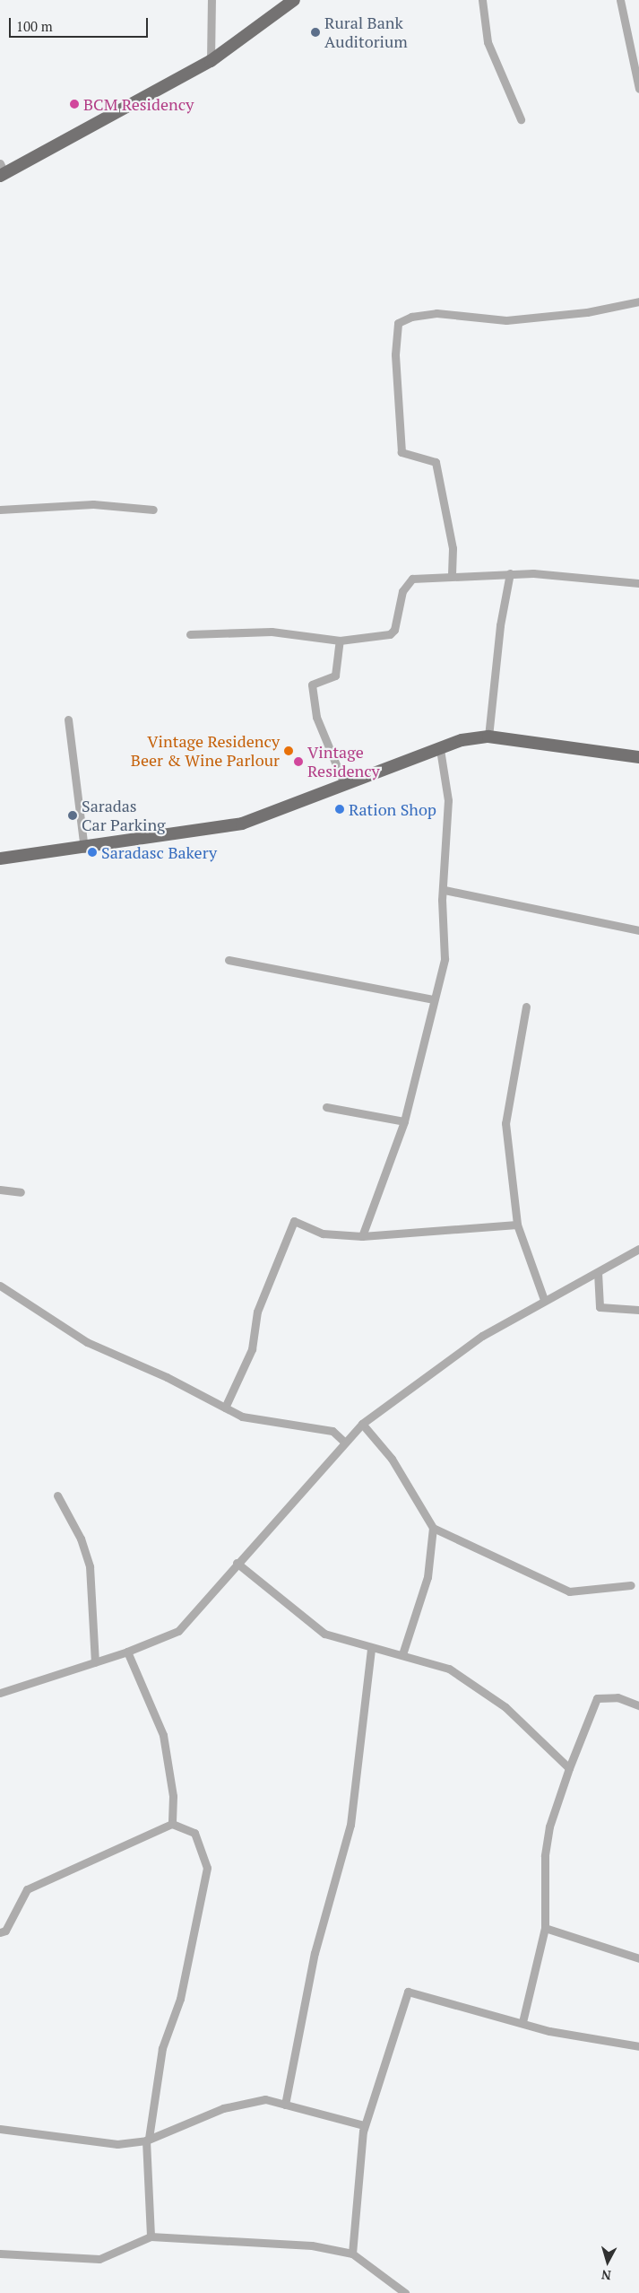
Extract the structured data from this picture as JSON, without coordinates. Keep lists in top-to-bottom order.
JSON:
{
  "places": [
    "Rural Bank Auditorium",
    "BCM Residency",
    "Vintage Residency Beer & Wine Parlour",
    "Vintage Residency",
    "Ration Shop",
    "Saradas Car Parking",
    "Saradasc Bakery"
  ],
  "scale_bar": "100 m",
  "north": "bottom"
}
